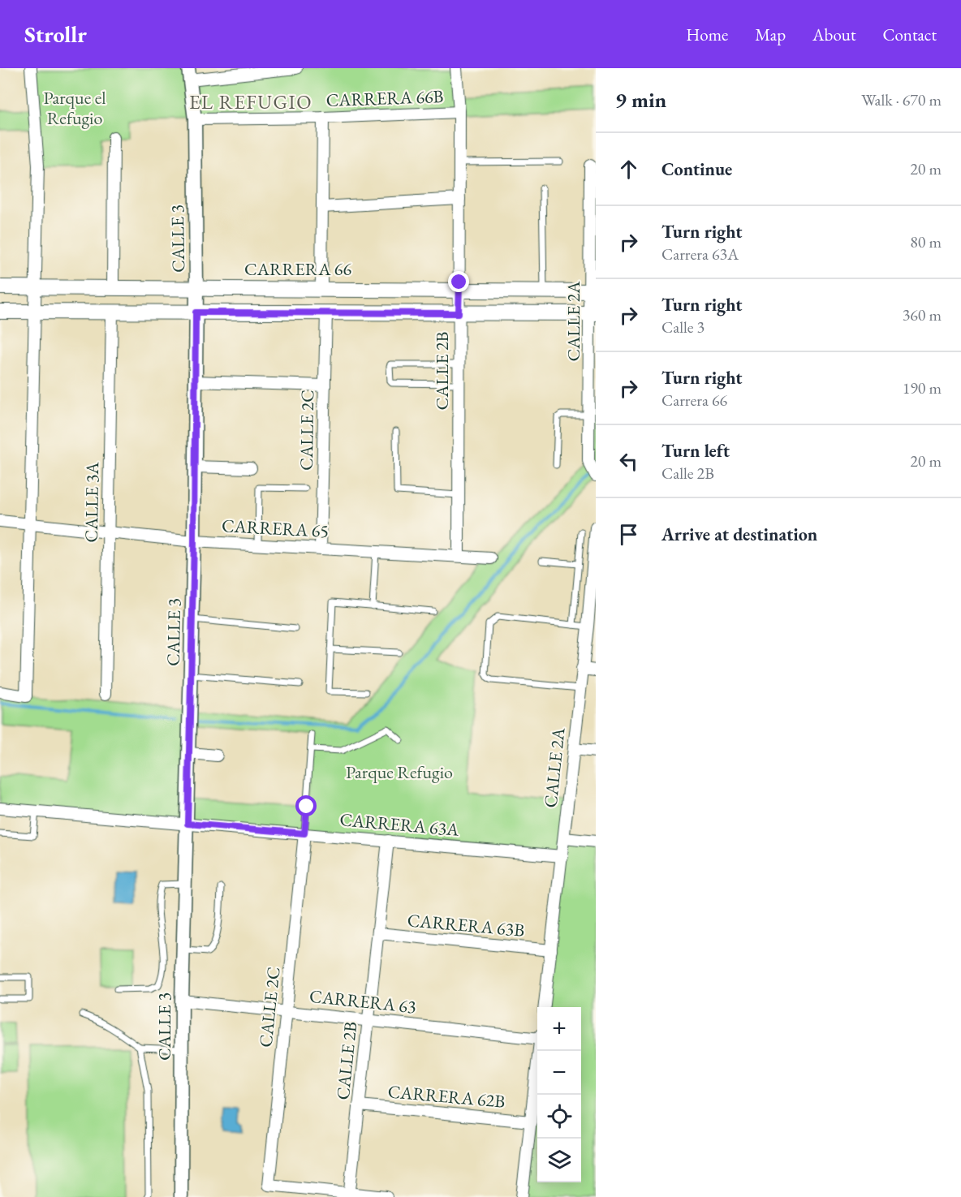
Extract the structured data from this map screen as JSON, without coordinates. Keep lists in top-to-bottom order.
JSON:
{
  "streets": {
    "main road": ["CARRERA 66"],
    "street": [
      "CARRERA 66B",
      "CALLE 3",
      "CALLE 2A",
      "CALLE 2B",
      "CALLE 2C",
      "CALLE 3A",
      "CARRERA 65",
      "CARRERA 63A",
      "CARRERA 63B",
      "CARRERA 63",
      "CARRERA 62B"
    ]
  },
  "crossings": [
    ["CARRERA 66B", "CALLE 3"],
    ["CARRERA 66B", "CALLE 2B"],
    ["CALLE 3", "CARRERA 66"],
    ["CALLE 3", "CARRERA 65"],
    ["CALLE 3", "CARRERA 63A"],
    ["CALLE 3", "CARRERA 63"],
    ["CARRERA 66", "CALLE 2A"],
    ["CARRERA 66", "CALLE 2B"],
    ["CALLE 2A", "CARRERA 63A"],
    ["CALLE 2A", "CARRERA 63B"],
    ["CALLE 2B", "CALLE 2C"],
    ["CALLE 2B", "CARRERA 65"],
    ["CALLE 2B", "CARRERA 63A"],
    ["CALLE 2B", "CARRERA 63B"],
    ["CALLE 2B", "CARRERA 63"],
    ["CALLE 2B", "CARRERA 62B"],
    ["CALLE 2C", "CARRERA 65"],
    ["CALLE 2C", "CARRERA 63A"],
    ["CALLE 2C", "CARRERA 63"],
    ["CALLE 3A", "CARRERA 65"]
  ],
  "districts": ["EL REFUGIO"],
  "parks": ["Parque el Refugio", "Parque Refugio"],
  "page": {
    "header": "Strollr",
    "nav": [
      "Home",
      "Map",
      "About",
      "Contact"
    ],
    "heading": ["9 min", "Walk · 670 m"],
    "list": [
      ["Continue", "20 m"],
      ["Turn right", "Carrera 63A", "80 m"],
      ["Turn right", "Calle 3", "360 m"],
      ["Turn right", "Carrera 66", "190 m"],
      ["Turn left", "Calle 2B", "20 m"],
      "Arrive at destination"
    ],
    "map_buttons": ["+", "−"]
  }
}
